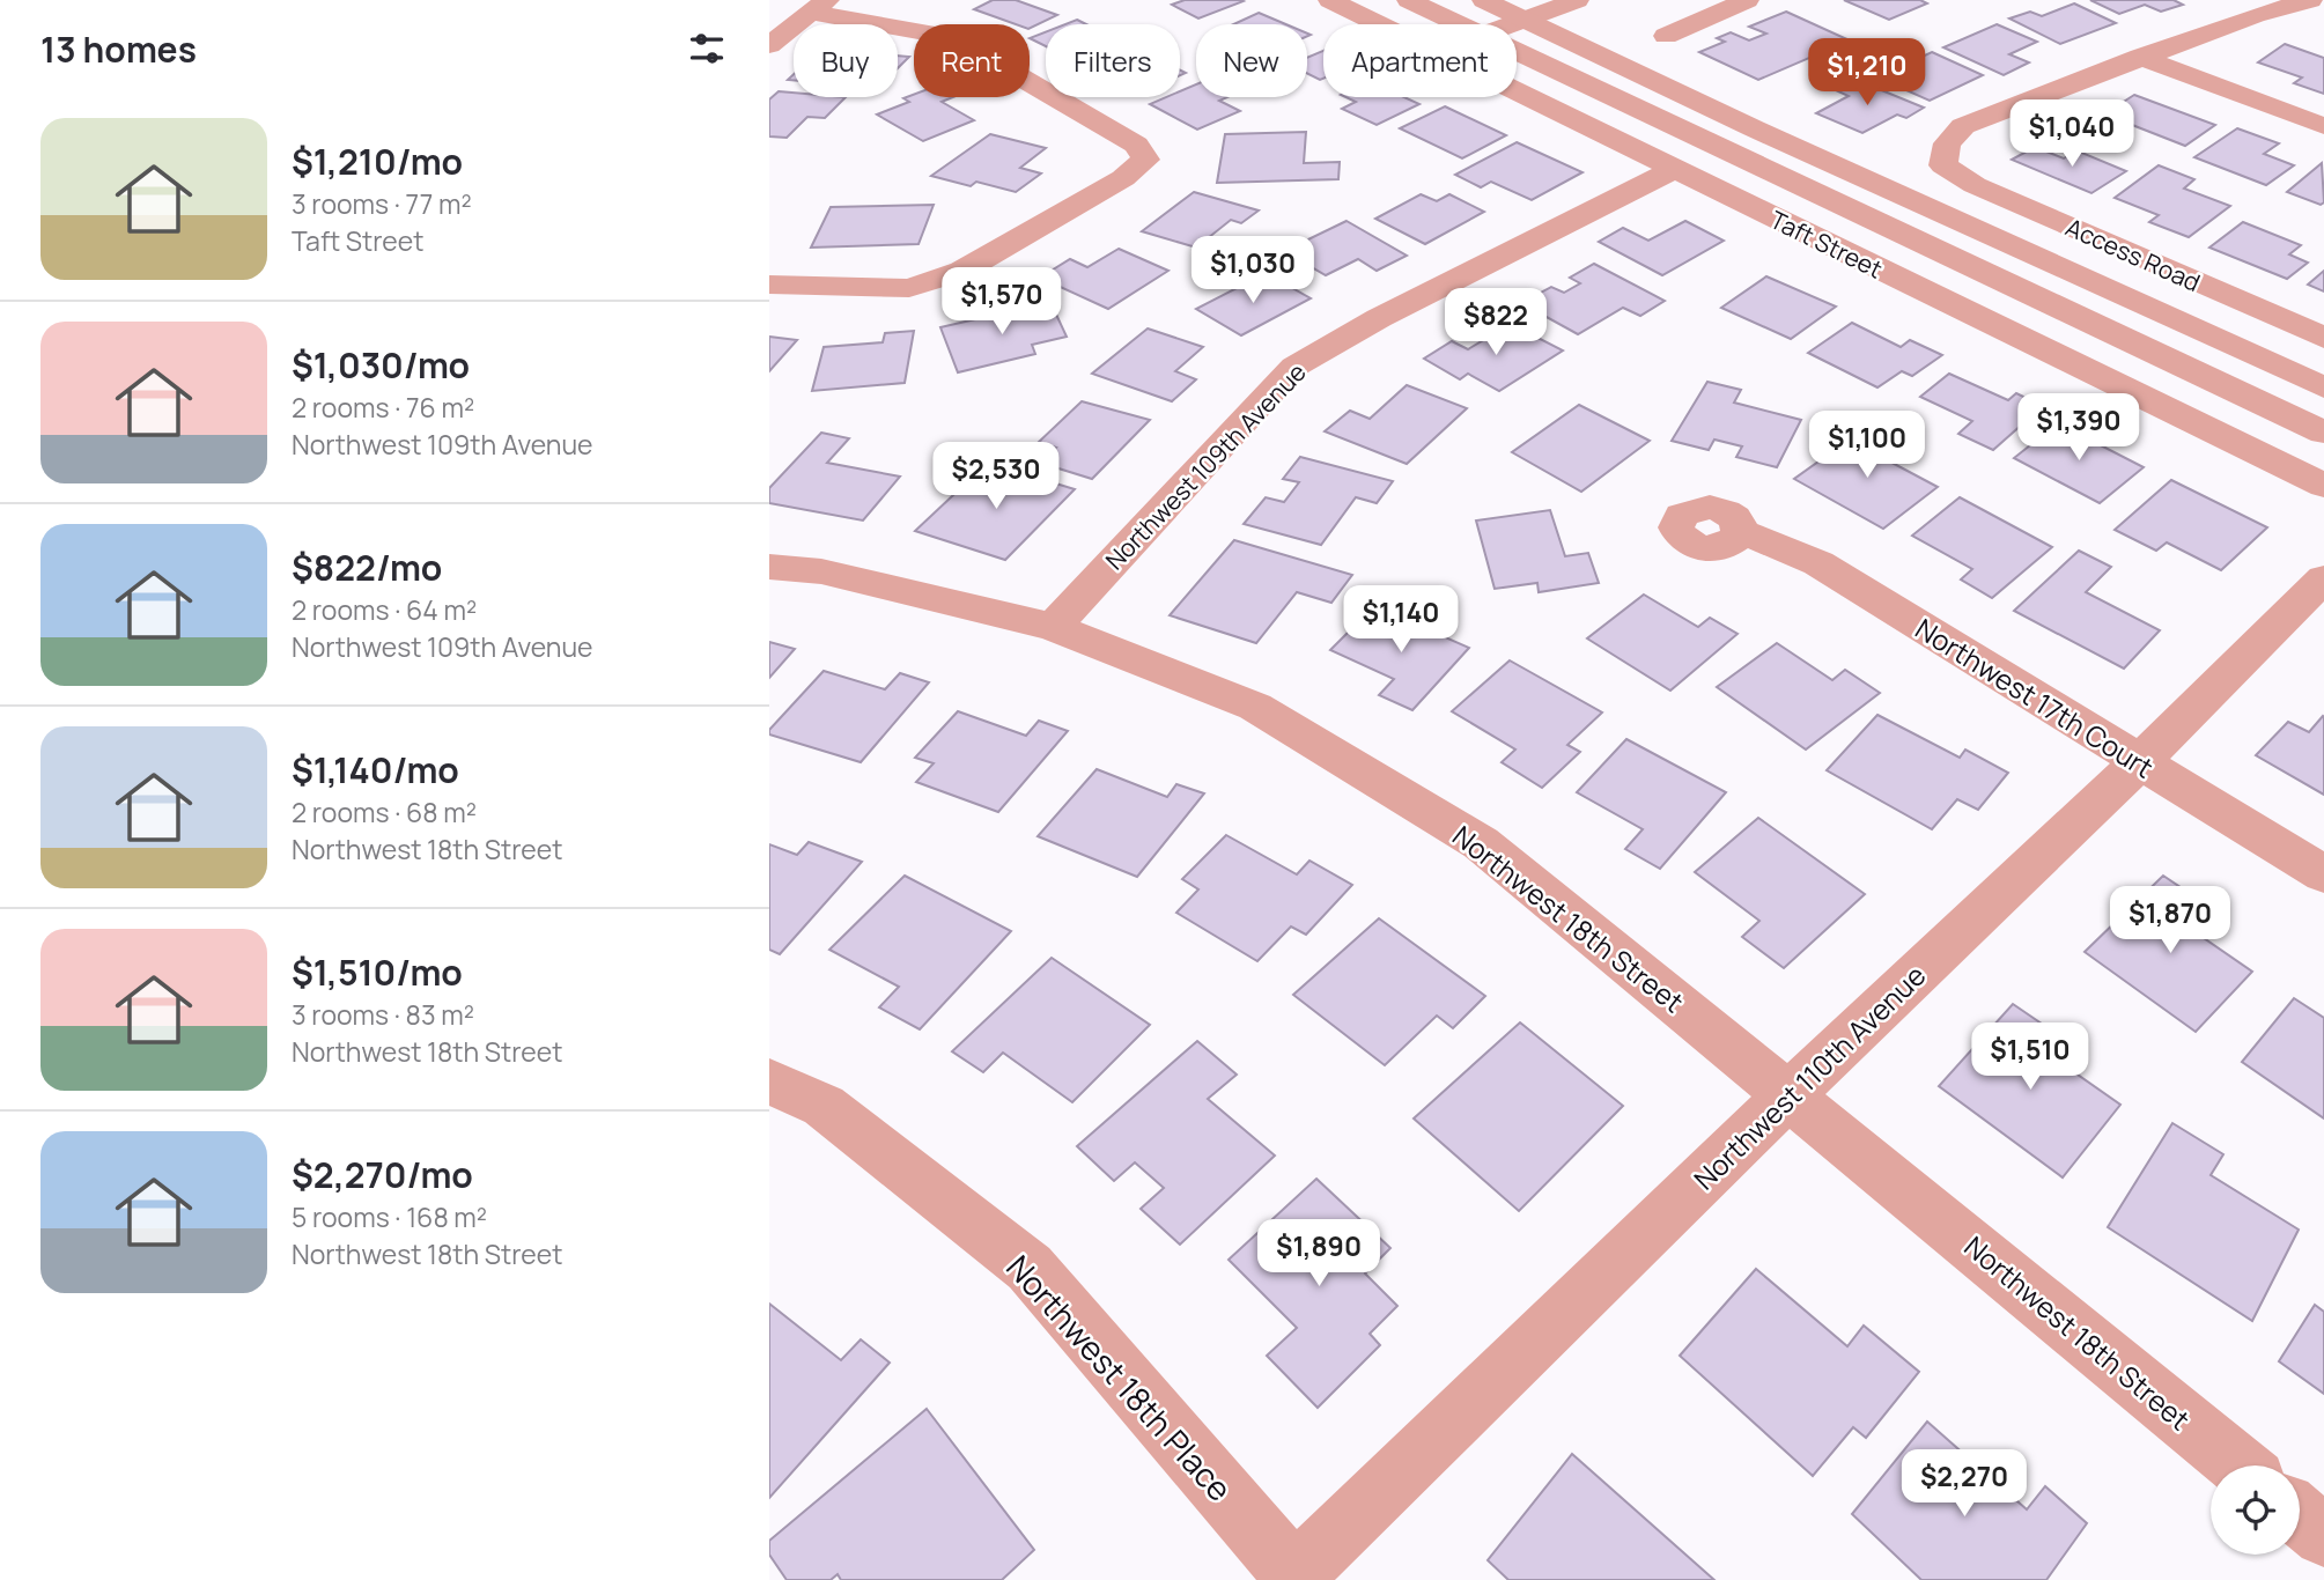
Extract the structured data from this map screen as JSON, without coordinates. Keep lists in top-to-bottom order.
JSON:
{
  "streets": {
    "street": [
      "Taft Street",
      "Access Road",
      "Northwest 109th Avenue",
      "Northwest 17th Court",
      "Northwest 18th Street",
      "Northwest 110th Avenue",
      "Northwest 18th Place"
    ]
  },
  "crossings": [
    ["Taft Street", "Northwest 109th Avenue"],
    ["Northwest 109th Avenue", "Northwest 18th Street"],
    ["Northwest 17th Court", "Northwest 110th Avenue"],
    ["Northwest 18th Street", "Northwest 110th Avenue"],
    ["Northwest 110th Avenue", "Northwest 18th Place"]
  ],
  "page": {
    "heading": "13 homes",
    "chip": [
      "Buy",
      "Rent",
      "Filters",
      "New",
      "Apartment"
    ],
    "price": [
      "$1,210",
      "$1,040",
      "$1,030",
      "$1,570",
      "$822",
      "$1,390",
      "$1,100",
      "$2,530",
      "$1,140",
      "$1,870",
      "$1,510",
      "$1,890",
      "$2,270"
    ],
    "list": [
      {
        "name": "$1,210/mo",
        "note": "3 rooms · 77 m² · Taft Street"
      },
      {
        "name": "$1,030/mo",
        "note": "2 rooms · 76 m² · Northwest 109th Avenue"
      },
      {
        "name": "$822/mo",
        "note": "2 rooms · 64 m² · Northwest 109th Avenue"
      },
      {
        "name": "$1,140/mo",
        "note": "2 rooms · 68 m² · Northwest 18th Street"
      },
      {
        "name": "$1,510/mo",
        "note": "3 rooms · 83 m² · Northwest 18th Street"
      },
      {
        "name": "$2,270/mo",
        "note": "5 rooms · 168 m² · Northwest 18th Street"
      }
    ]
  }
}
